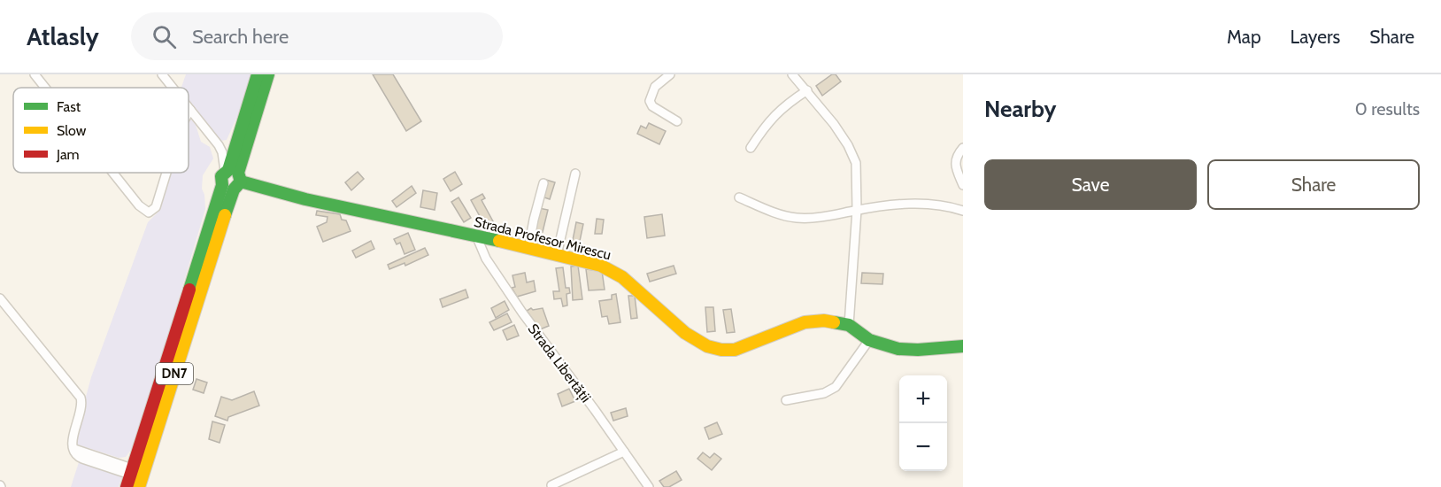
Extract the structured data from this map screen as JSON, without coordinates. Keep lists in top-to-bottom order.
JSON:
{
  "streets": {
    "main road": ["Strada Profesor Mirescu", "DN7"],
    "street": ["Strada Libertății"]
  },
  "crossings": [
    ["Strada Profesor Mirescu", "Strada Libertății"],
    ["Strada Profesor Mirescu", "DN7"]
  ],
  "legend": ["Fast", "Slow", "Jam"],
  "page": {
    "header": "Atlasly",
    "search": "Search here",
    "nav": ["Map", "Layers", "Share"],
    "heading": ["Nearby", "0 results"],
    "buttons": ["Save", "Share"],
    "map_buttons": ["+", "−"]
  }
}
